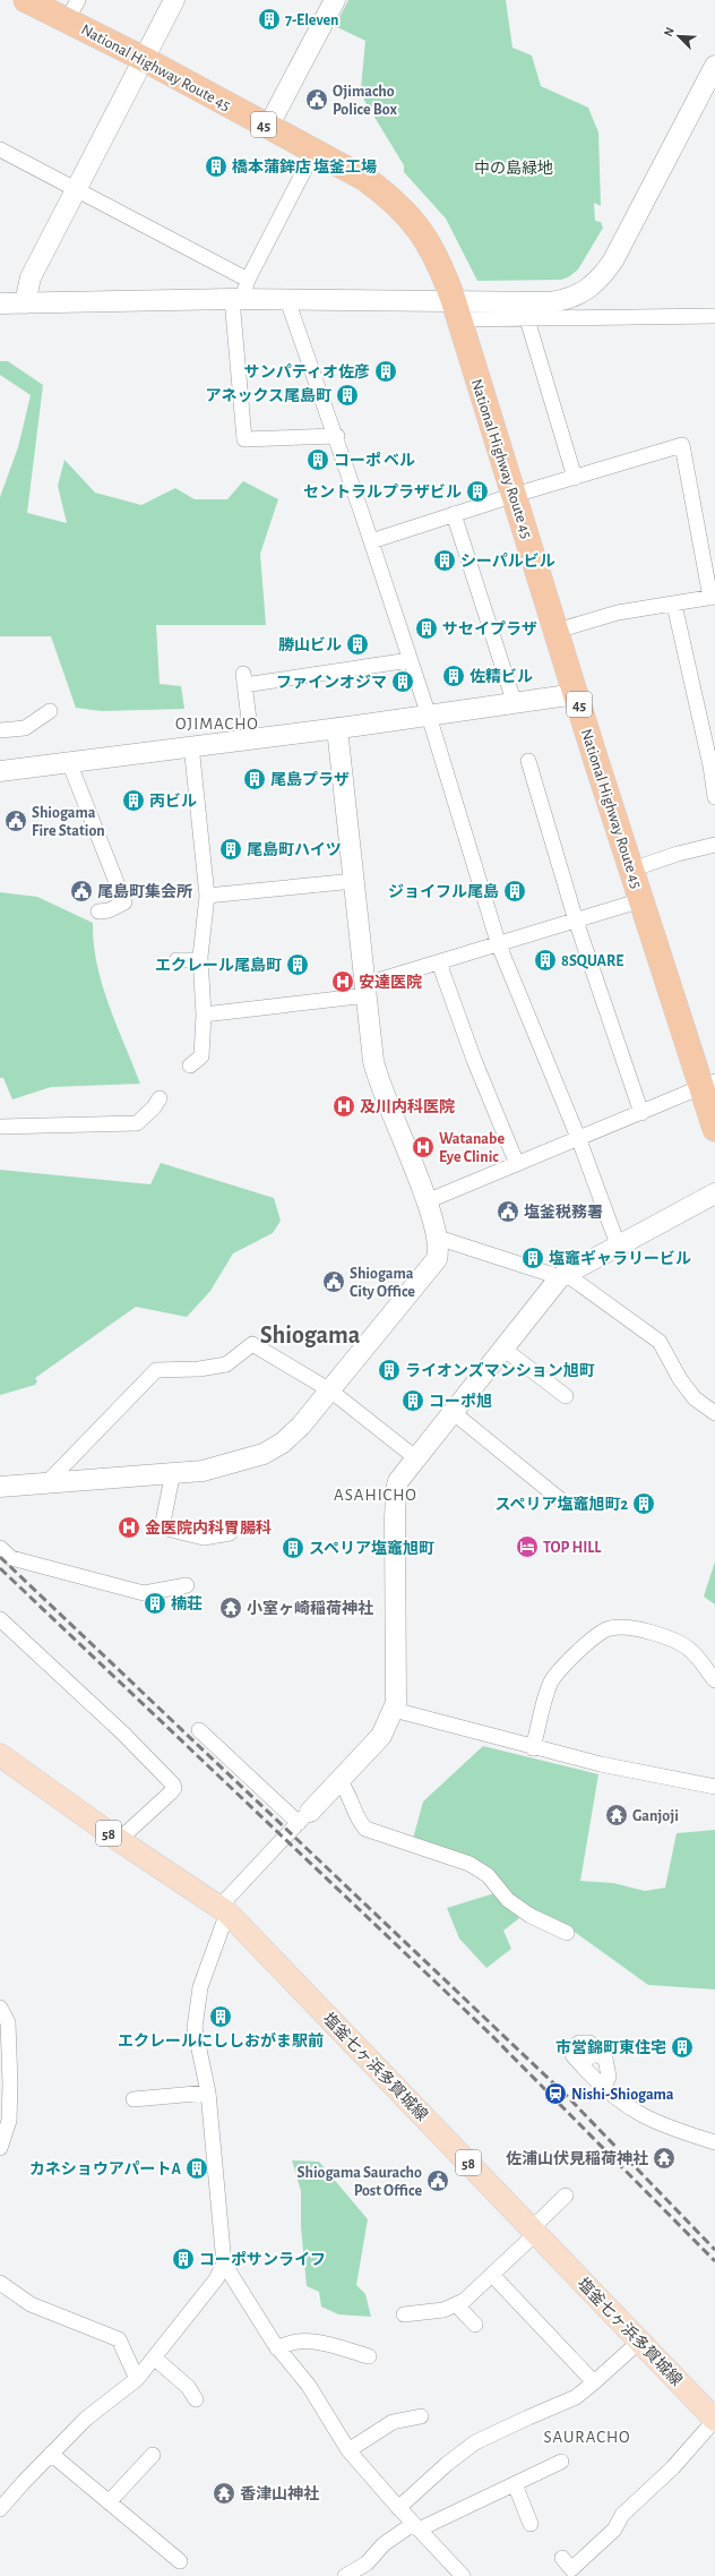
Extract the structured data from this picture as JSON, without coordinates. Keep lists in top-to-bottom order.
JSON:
{
  "streets": {
    "highway": ["National Highway Route 45", "45"],
    "main road": ["58", "塩釜七ヶ浜多賀城線"]
  },
  "districts": [
    "OJIMACHO",
    "Shiogama",
    "ASAHICHO",
    "SAURACHO"
  ],
  "parks": ["中の島緑地"],
  "places": {
    "building": [
      "7-Eleven",
      "橋本蒲鉾店 塩釜工場",
      "サンパティオ佐彦",
      "アネックス尾島町",
      "コーポ ベル",
      "セントラルプラザビル",
      "シーパルビル",
      "サセイプラザ",
      "勝山ビル",
      "佐精ビル",
      "ファインオジマ",
      "尾島プラザ",
      "丙ビル",
      "尾島町ハイツ",
      "ジョイフル尾島",
      "8SQUARE",
      "エクレール尾島町",
      "塩竈ギャラリービル",
      "ライオンズマンション旭町",
      "コーポ旭",
      "スペリア塩竈旭町2",
      "スペリア塩竈旭町",
      "楠荘",
      "エクレールにししおがま駅前",
      "市営錦町東住宅",
      "カネショウアパートA",
      "コーポサンライフ"
    ],
    "public building": [
      "Ojimacho Police Box",
      "Shiogama Fire Station",
      "尾島町集会所",
      "塩釜税務署",
      "Shiogama City Office",
      "Shiogama Sauracho Post Office"
    ],
    "hospital": [
      "安達医院",
      "及川内科医院",
      "Watanabe Eye Clinic",
      "金医院内科胃腸科"
    ],
    "hotel": ["TOP HILL"],
    "temple": [
      "小室ヶ崎稲荷神社",
      "Ganjoji",
      "佐浦山伏見稲荷神社",
      "香津山神社"
    ],
    "station": ["Nishi-Shiogama"]
  },
  "north": "top left"
}
